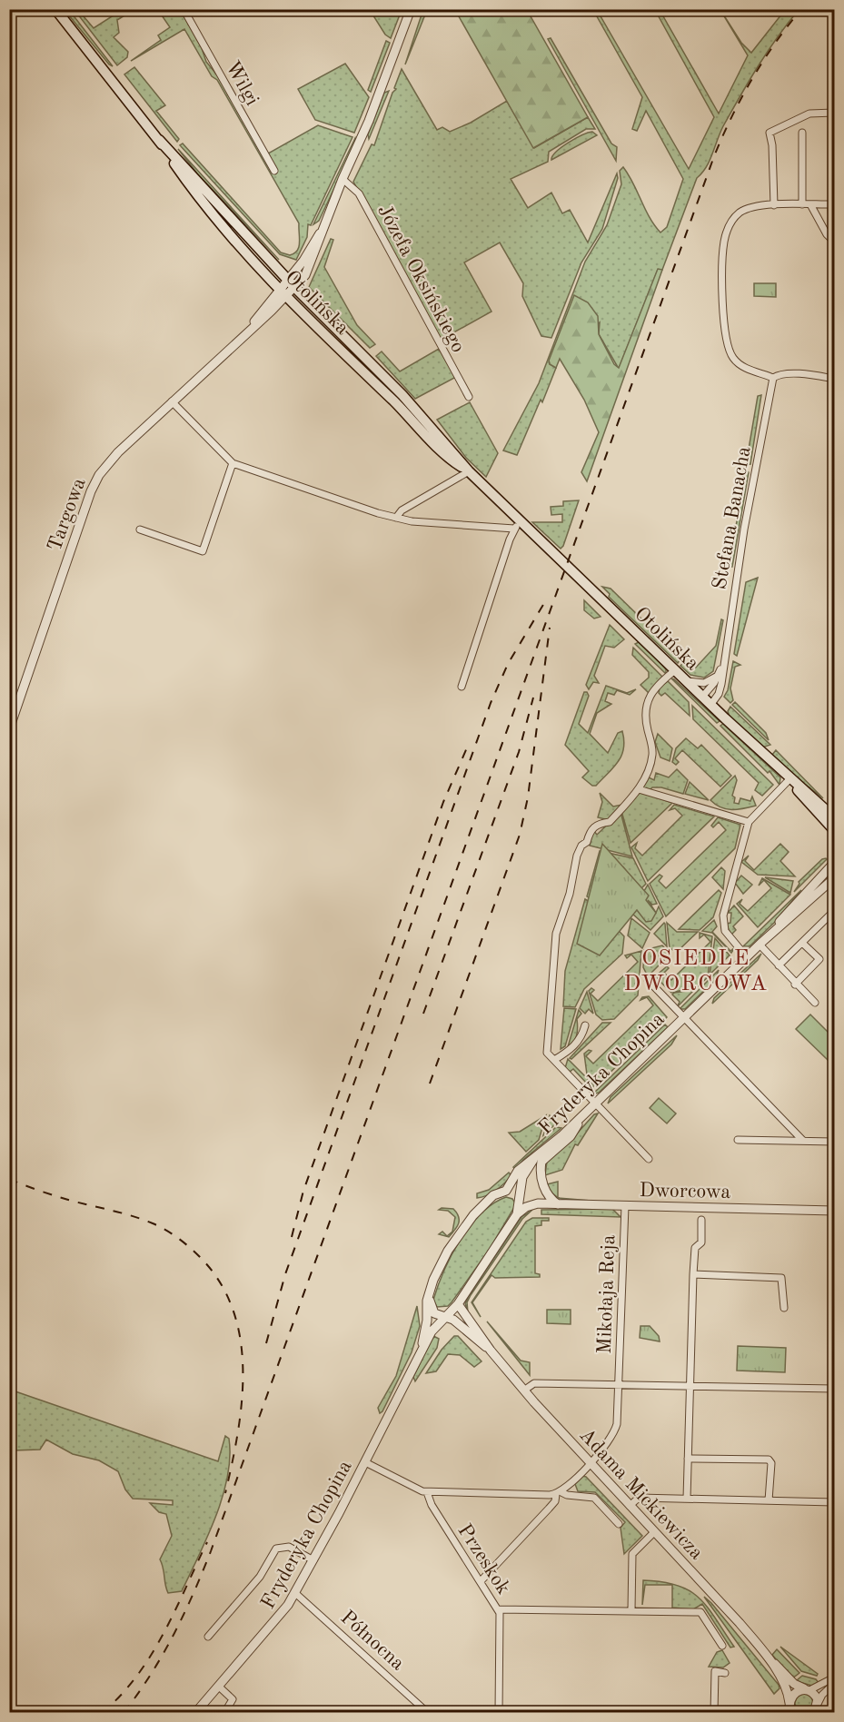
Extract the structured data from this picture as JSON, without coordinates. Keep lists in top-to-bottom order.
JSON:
{
  "streets": {
    "main road": ["Otolińska"],
    "street": [
      "Wilgi",
      "Józefa Oksińskiego",
      "Targowa",
      "Stefana Banacha",
      "Fryderyka Chopina",
      "Dworcowa",
      "Mikołaja Reja",
      "Adama Mickiewicza",
      "Przeskok",
      "Północna"
    ]
  },
  "crossings": [
    ["Otolińska", "Targowa"],
    ["Otolińska", "Stefana Banacha"],
    ["Fryderyka Chopina", "Dworcowa"],
    ["Fryderyka Chopina", "Adama Mickiewicza"],
    ["Fryderyka Chopina", "Północna"],
    ["Dworcowa", "Mikołaja Reja"],
    ["Mikołaja Reja", "Adama Mickiewicza"],
    ["Mikołaja Reja", "Przeskok"]
  ],
  "districts": ["OSIEDLE DWORCOWA"]
}
